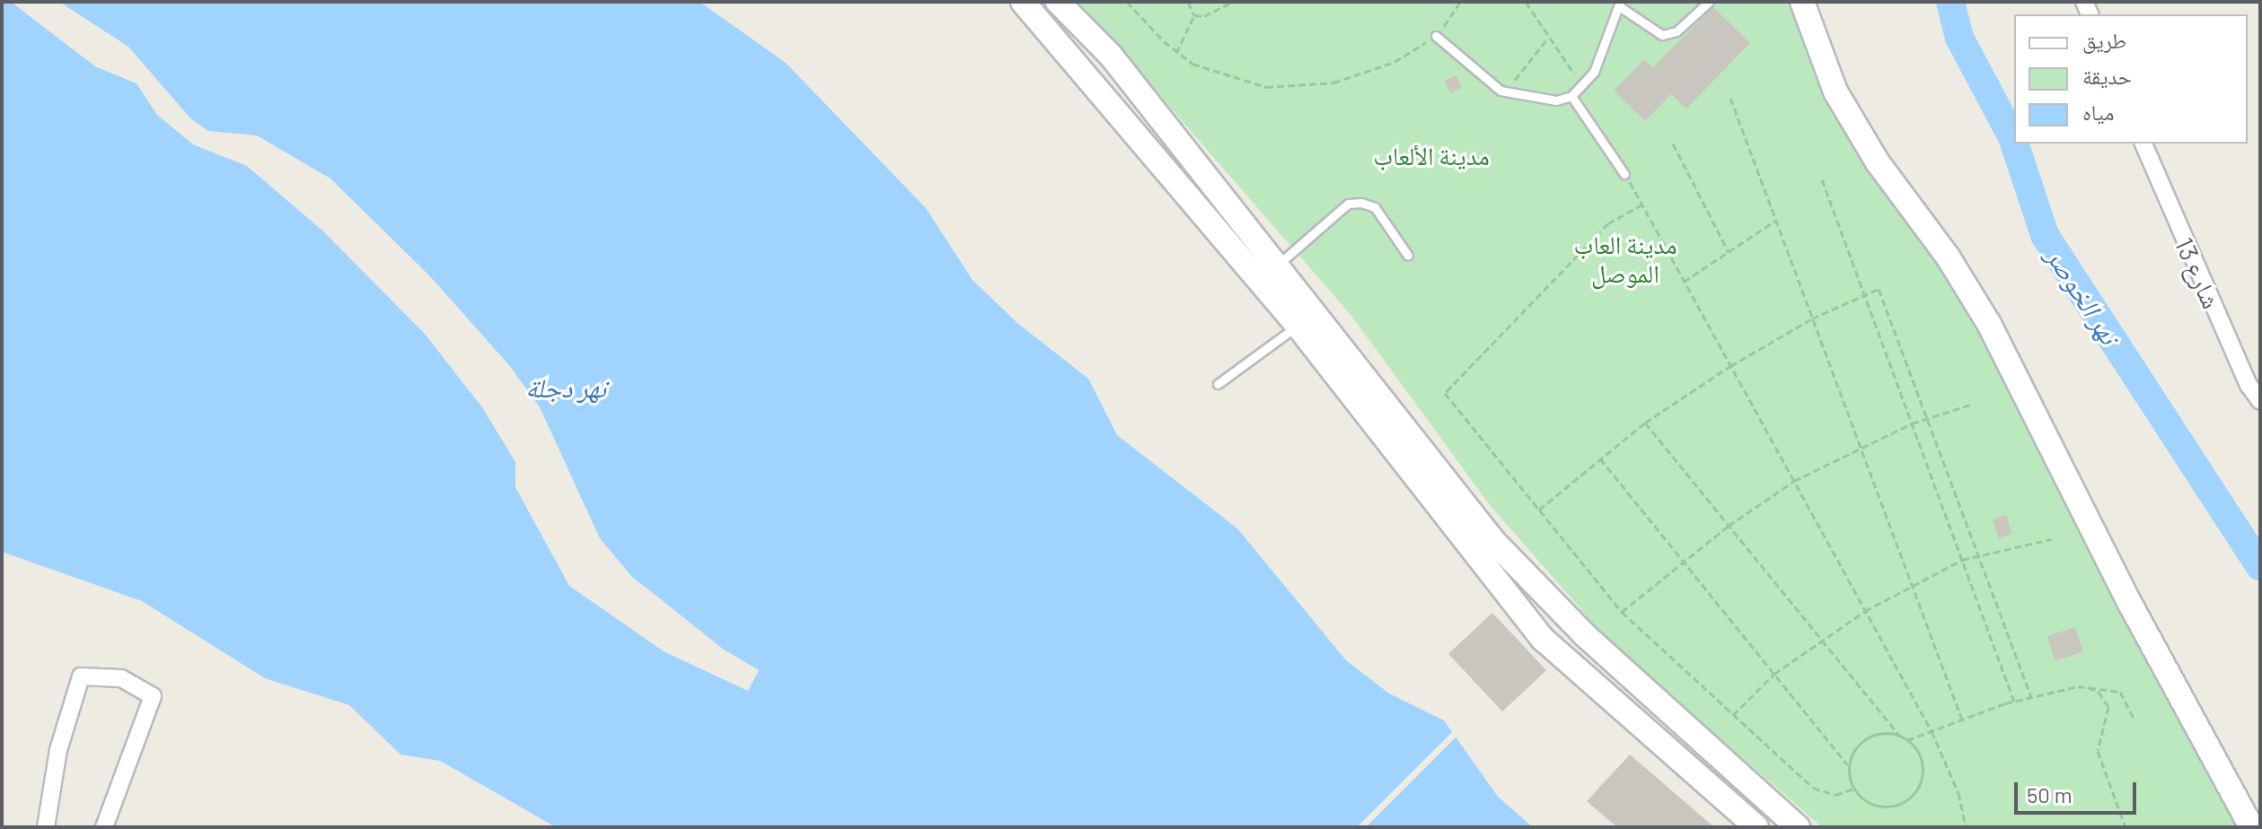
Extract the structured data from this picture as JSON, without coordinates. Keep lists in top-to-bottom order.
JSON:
{
  "streets": {
    "street": ["شارع 13"]
  },
  "water": ["نهر الخوصر", "نهر دجلة"],
  "parks": ["مدينة الألعاب", "مدينة العاب الموصل"],
  "legend": ["طريق", "حديقة", "مياه"],
  "scale_bar": "50 m"
}
